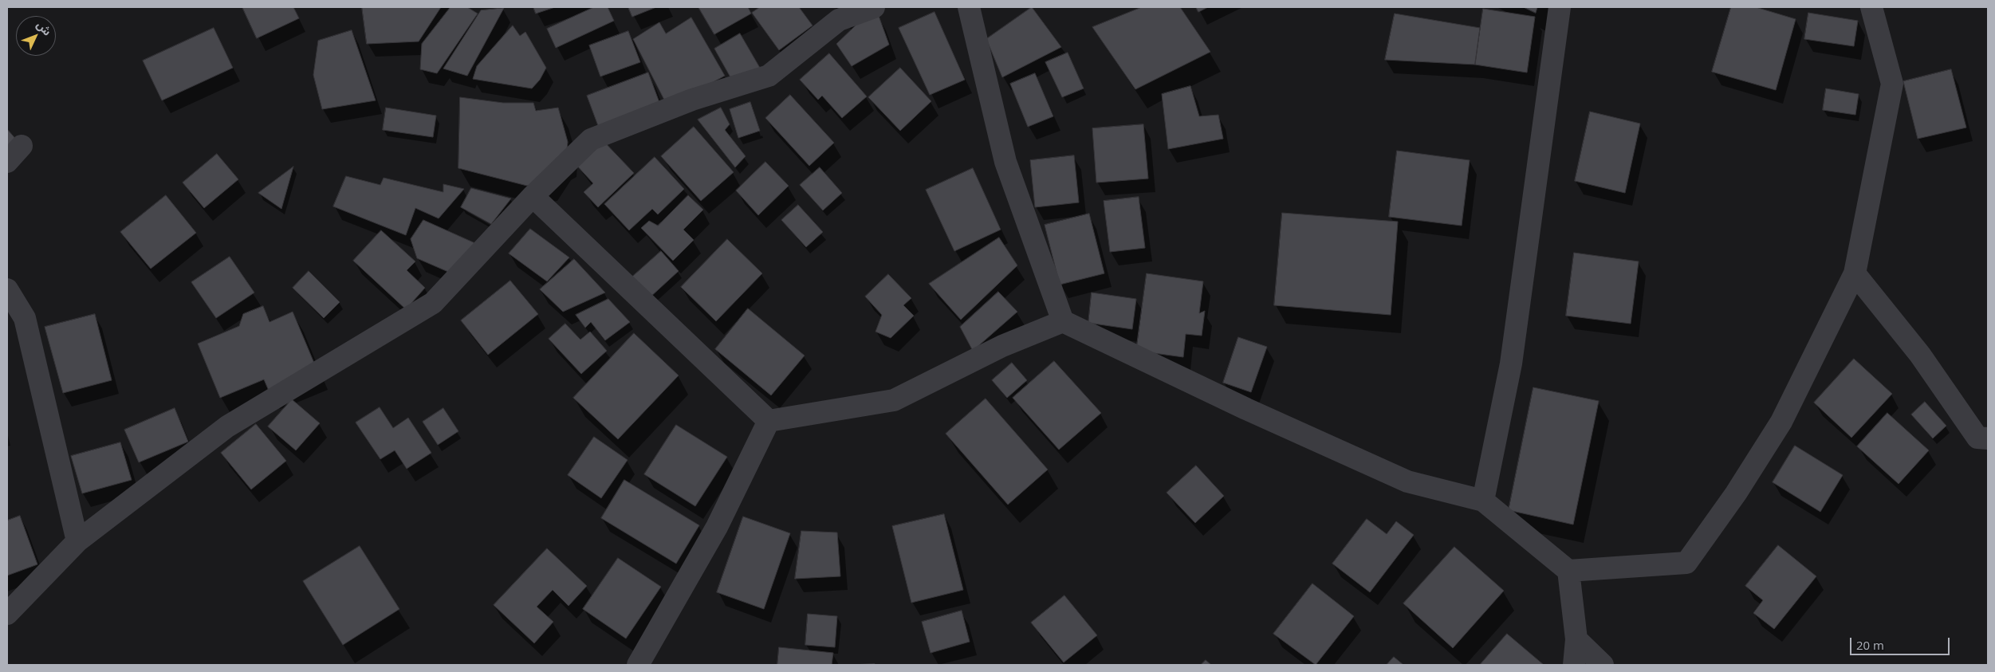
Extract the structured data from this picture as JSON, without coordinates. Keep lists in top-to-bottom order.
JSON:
{
  "scale_bar": "20 m",
  "north": "top right"
}
